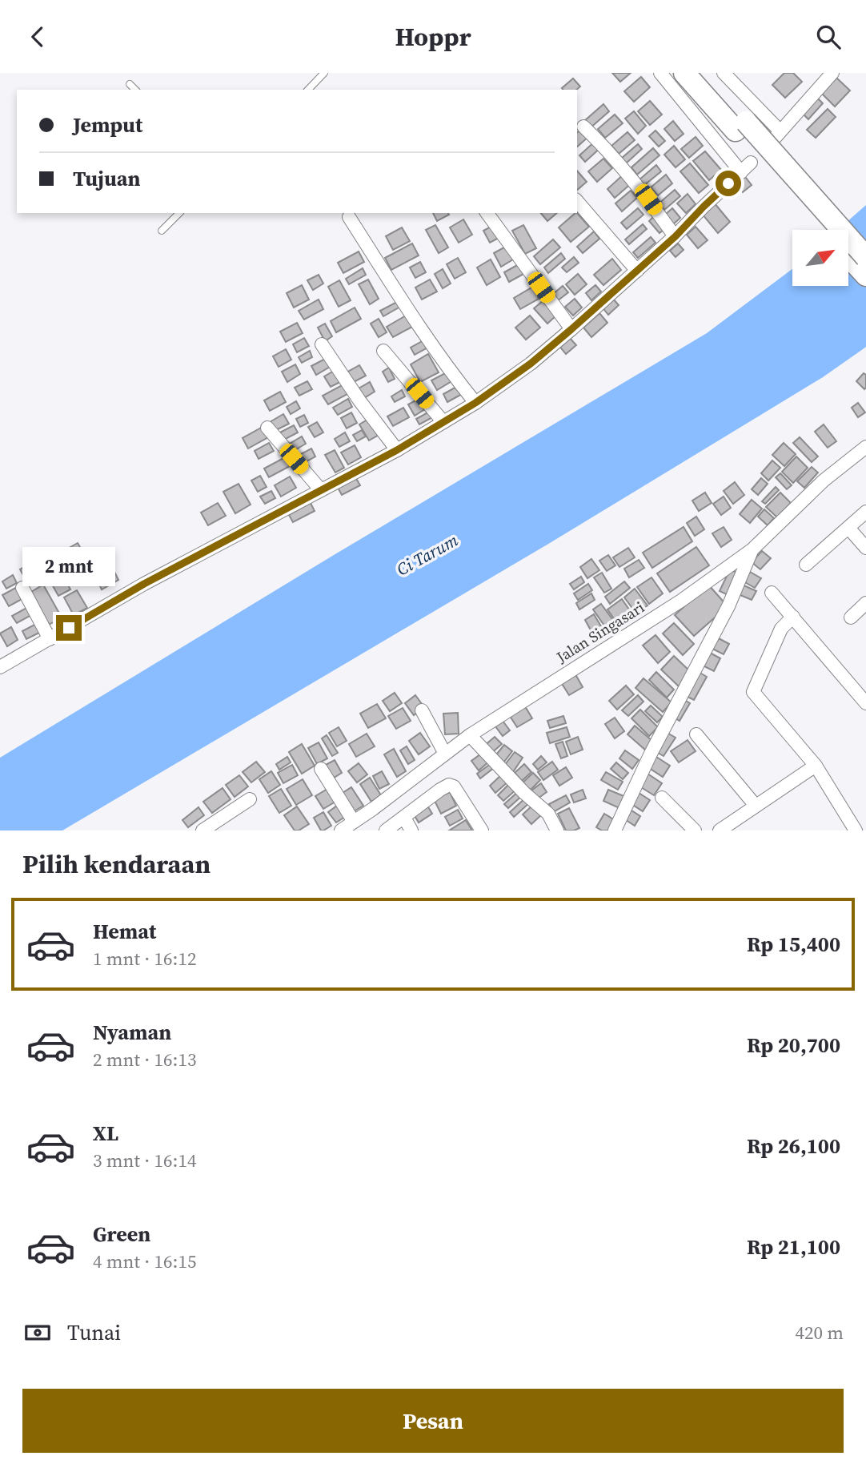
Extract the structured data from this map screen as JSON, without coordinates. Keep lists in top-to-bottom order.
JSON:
{
  "streets": {
    "street": ["Jalan Singasari"]
  },
  "water": ["Ci Tarum"],
  "north": "top right",
  "page": {
    "header": "Hoppr",
    "banner": ["Jemput", "Tujuan"],
    "bubble": "2 mnt",
    "heading": "Pilih kendaraan",
    "list": [
      {
        "name": "Hemat",
        "note": "1 mnt · 16:12",
        "value": "Rp 15,400"
      },
      {
        "name": "Nyaman",
        "note": "2 mnt · 16:13",
        "value": "Rp 20,700"
      },
      {
        "name": "XL",
        "note": "3 mnt · 16:14",
        "value": "Rp 26,100"
      },
      {
        "name": "Green",
        "note": "4 mnt · 16:15",
        "value": "Rp 21,100"
      }
    ],
    "pay": ["Tunai", "420 m"],
    "buttons": "Pesan"
  }
}
